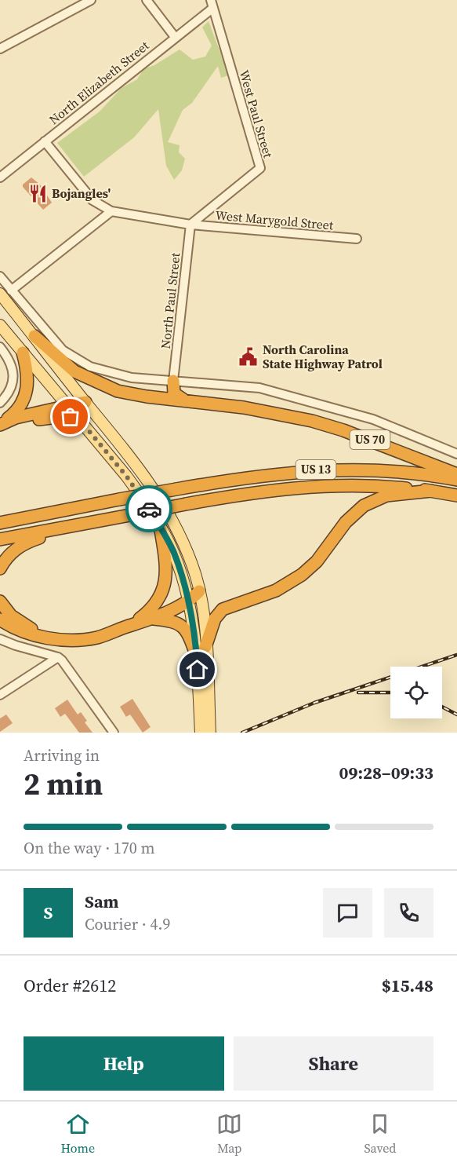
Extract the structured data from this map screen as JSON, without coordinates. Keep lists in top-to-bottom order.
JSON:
{
  "streets": {
    "highway": ["US 70", "US 13"],
    "street": [
      "North Elizabeth Street",
      "West Paul Street",
      "West Marygold Street",
      "North Paul Street"
    ]
  },
  "crossings": [
    ["North Elizabeth Street", "West Paul Street"],
    ["West Paul Street", "West Marygold Street"],
    ["West Paul Street", "North Paul Street"],
    ["West Marygold Street", "North Paul Street"]
  ],
  "places": {
    "restaurant": ["Bojangles'"],
    "public building": ["North Carolina State Highway Patrol"]
  },
  "page": {
    "heading": ["2 min", "Arriving in", "09:28–09:33"],
    "panel": [
      "Sam",
      "Courier · 4.9",
      "Order #2612",
      "$15.48"
    ],
    "bar": "On the way · 170 m",
    "round": "S",
    "buttons": ["Help", "Share"],
    "tabs": ["Home", "Map", "Saved"]
  }
}
